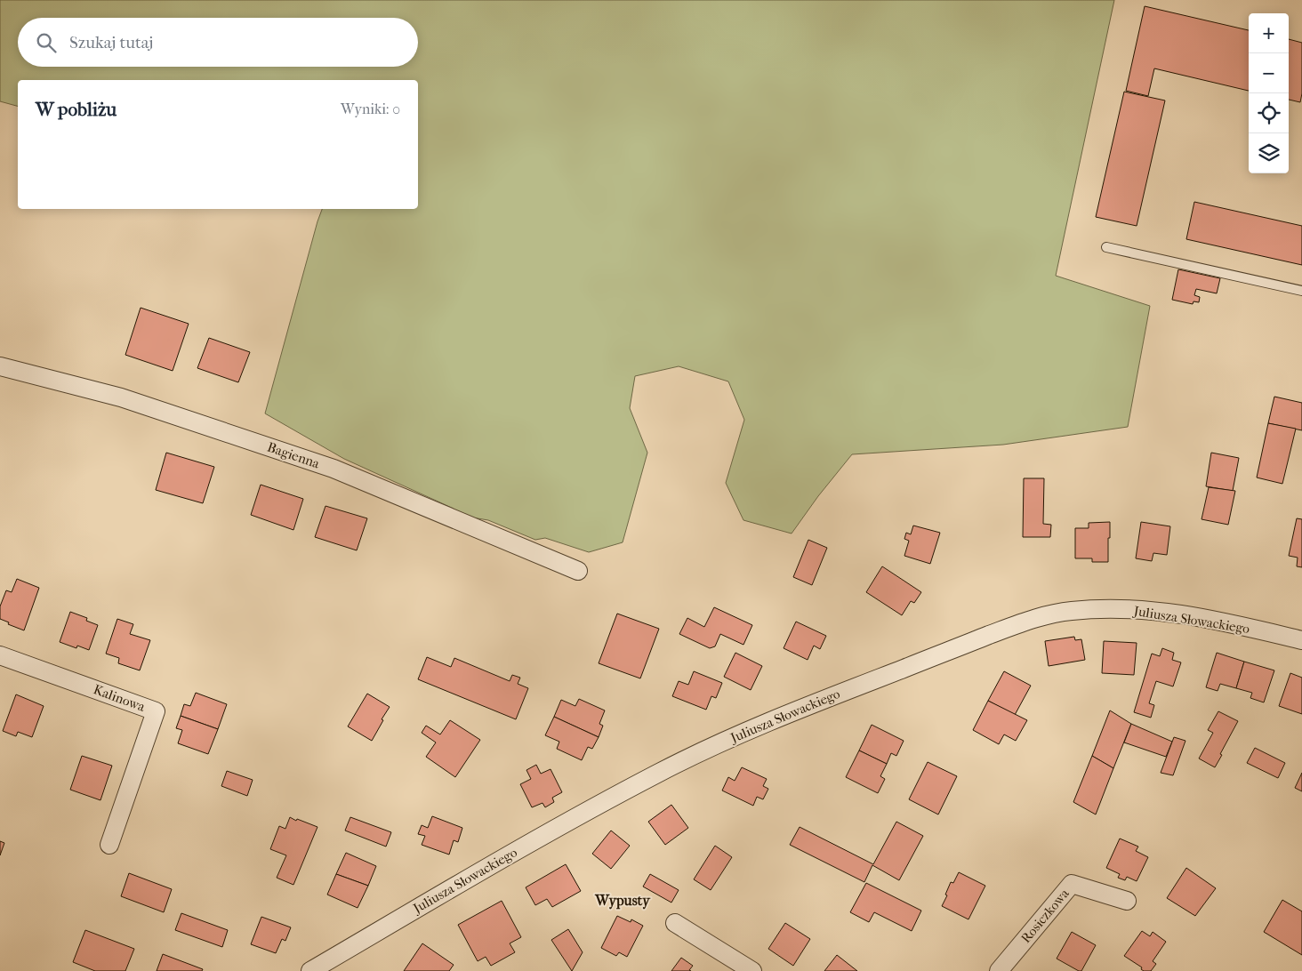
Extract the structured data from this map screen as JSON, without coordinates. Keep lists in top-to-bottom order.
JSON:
{
  "streets": {
    "street": [
      "Bagienna",
      "Juliusza Słowackiego",
      "Kalinowa",
      "Rosiczkowa"
    ]
  },
  "districts": ["Wypusty"],
  "page": {
    "map_buttons": ["+", "−"],
    "search": "Szukaj tutaj",
    "heading": ["W pobliżu", "Wyniki: 0"]
  }
}
